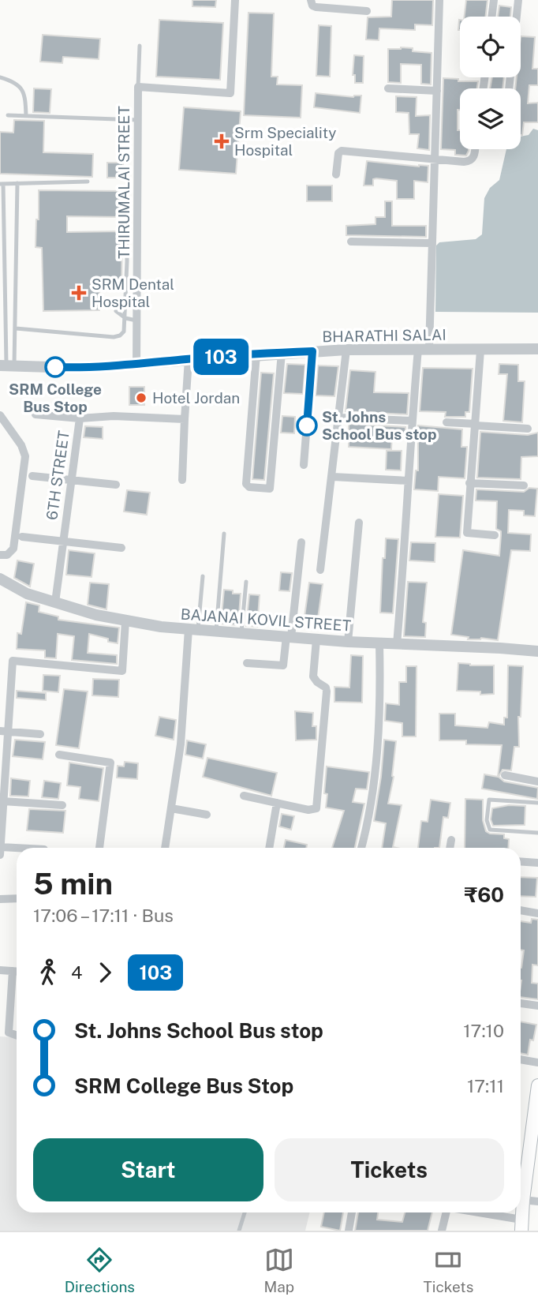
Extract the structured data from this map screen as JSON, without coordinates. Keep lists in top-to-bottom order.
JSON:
{
  "streets": {
    "street": [
      "THIRUMALAI STREET",
      "BHARATHI SALAI",
      "6TH STREET",
      "BAJANAI KOVIL STREET"
    ]
  },
  "crossings": [
    ["THIRUMALAI STREET", "BHARATHI SALAI"],
    ["6TH STREET", "BAJANAI KOVIL STREET"]
  ],
  "places": {
    "health": ["Srm Speciality Hospital", "SRM Dental Hospital"],
    "other": ["SRM College Bus Stop", "Hotel Jordan", "St. Johns School Bus stop"]
  },
  "lines": ["bus line 103"],
  "page": {
    "on_map": "103",
    "heading": ["5 min", "17:06 – 17:11 · Bus", "₹60"],
    "legs": ["4", "103"],
    "list": [
      {
        "name": "St. Johns School Bus stop",
        "value": "17:10"
      },
      {
        "name": "SRM College Bus Stop",
        "value": "17:11"
      }
    ],
    "buttons": ["Start", "Tickets"],
    "tabs": ["Directions", "Map", "Tickets"]
  }
}
